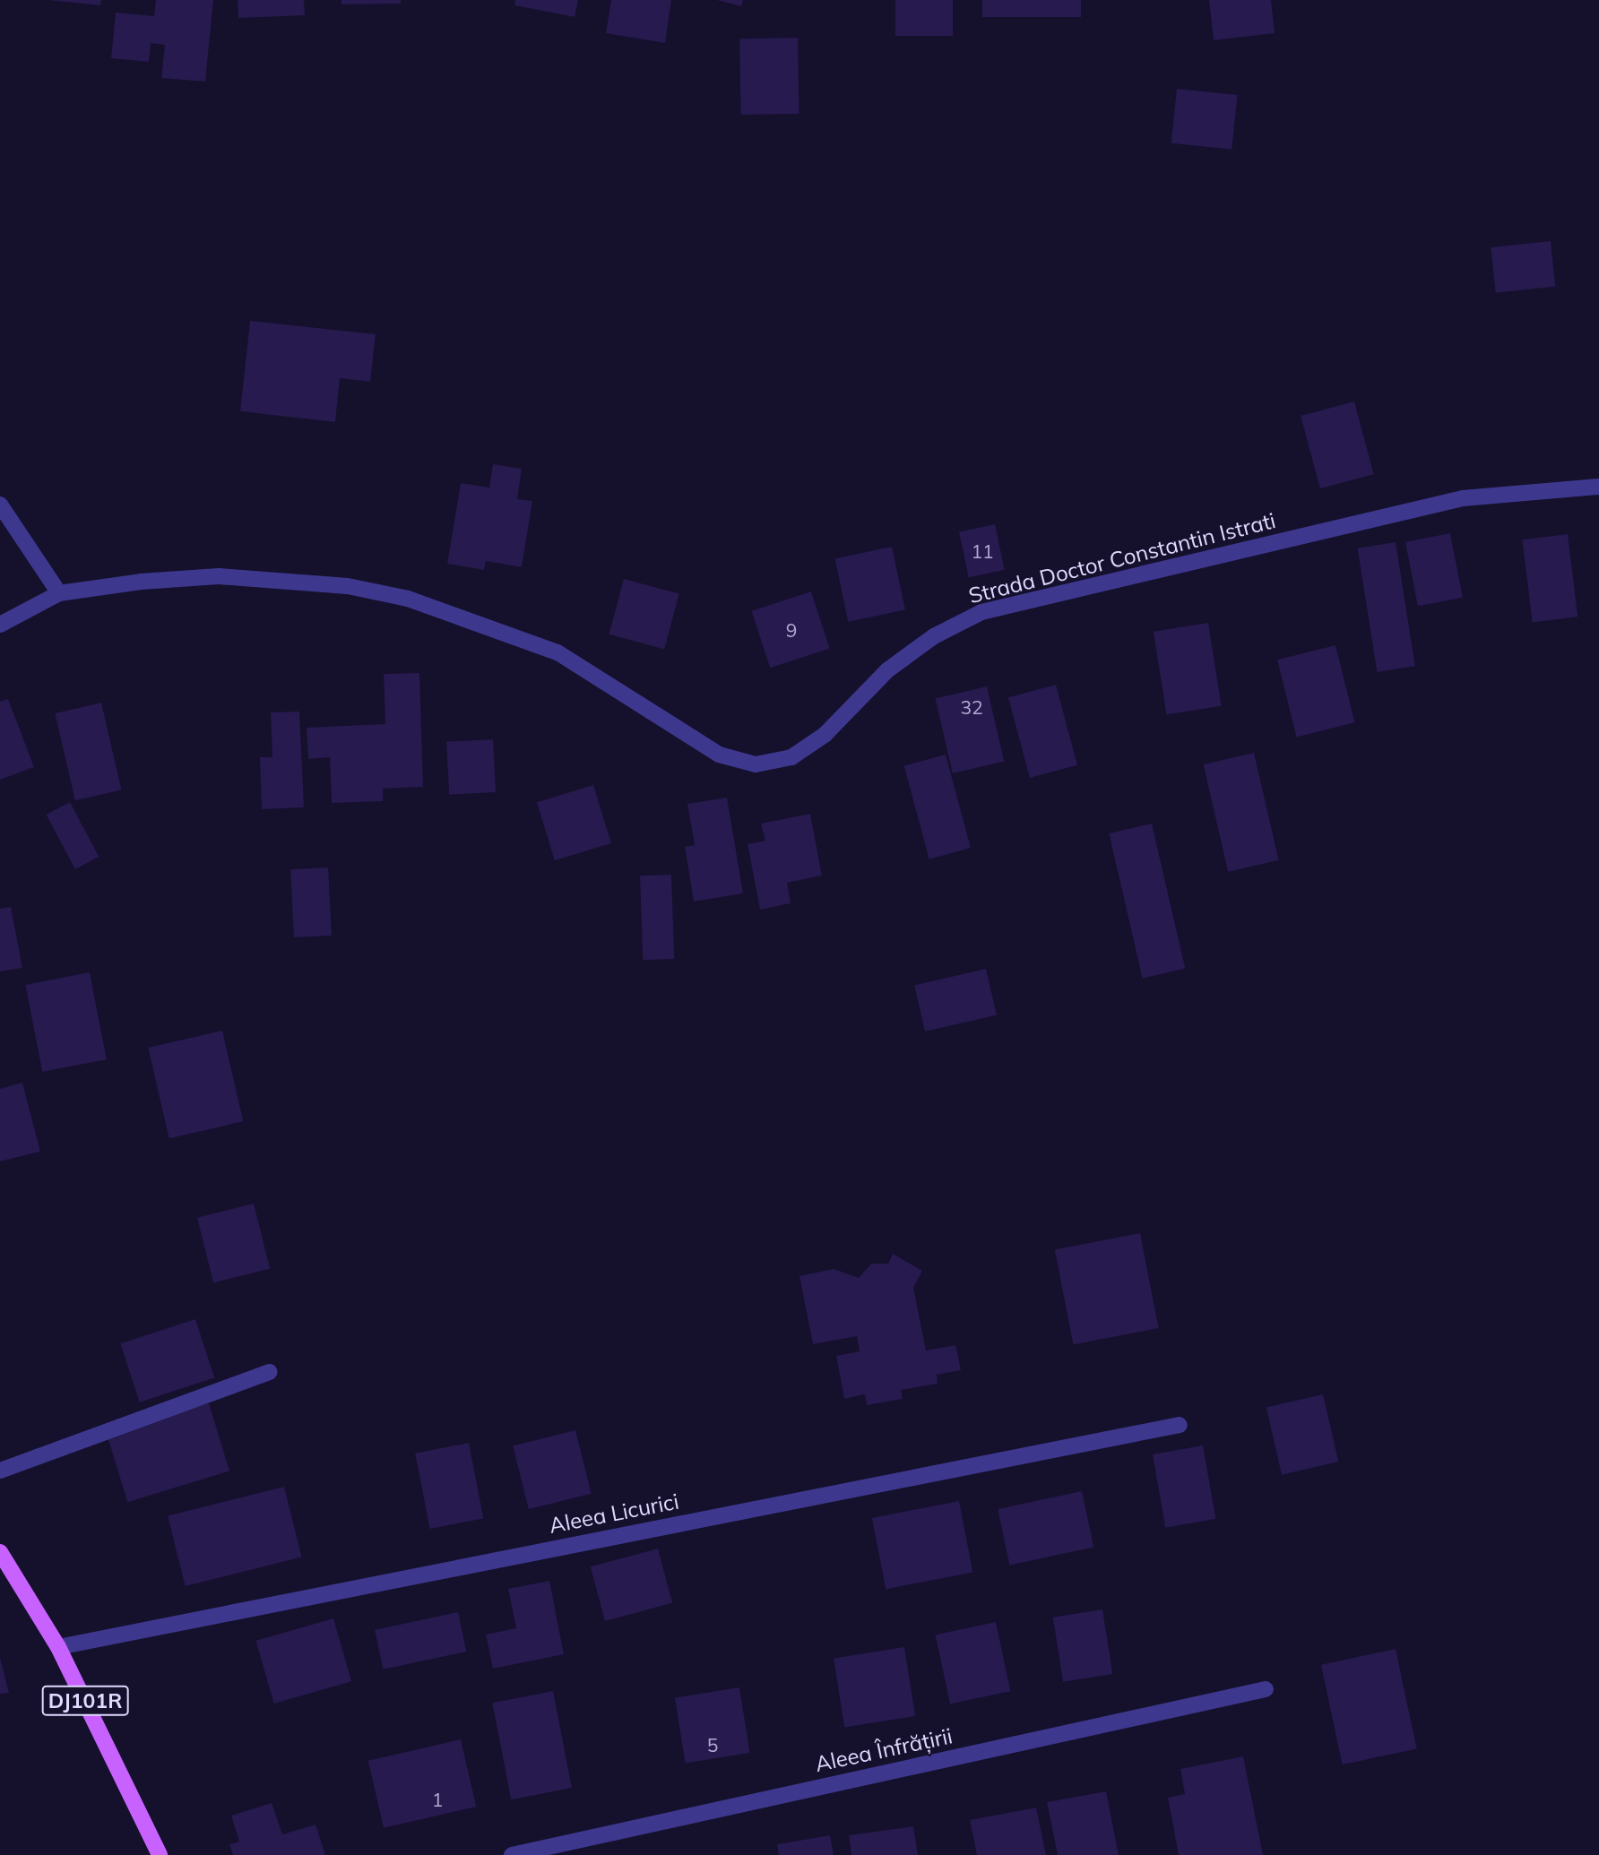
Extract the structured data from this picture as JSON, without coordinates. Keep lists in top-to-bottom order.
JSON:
{
  "streets": {
    "main road": ["DJ101R"],
    "street": ["Strada Doctor Constantin Istrati", "Aleea Licurici", "Aleea Înfrățirii"]
  },
  "crossings": [
    ["Aleea Licurici", "DJ101R"]
  ],
  "house_numbers": [
    "11",
    "9",
    "32",
    "5",
    "1"
  ]
}
